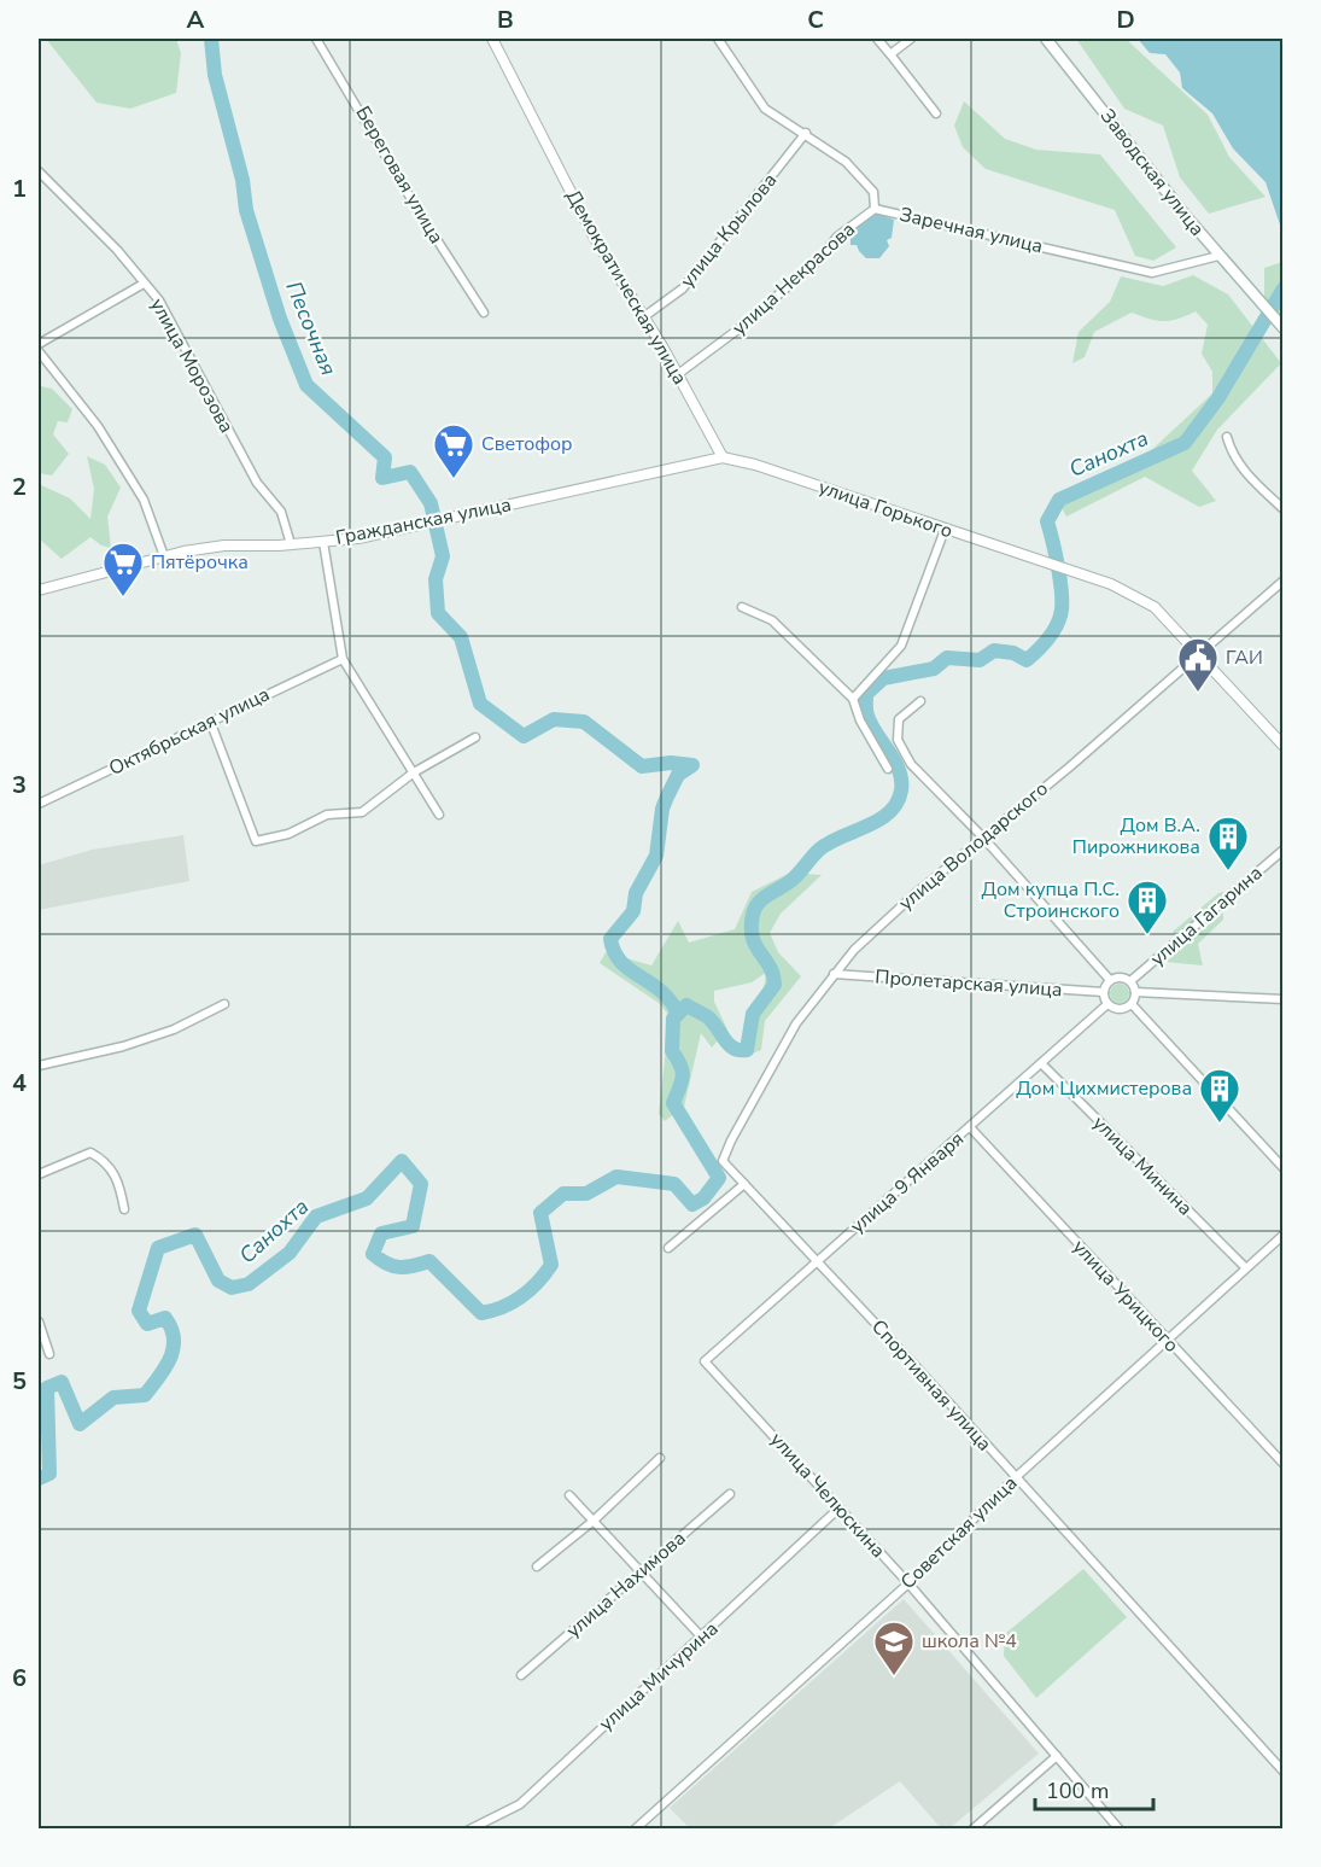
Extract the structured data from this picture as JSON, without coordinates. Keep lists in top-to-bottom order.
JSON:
{
  "streets": {
    "main road": ["Заводская улица"],
    "street": [
      "Береговая улица",
      "улица Крылова",
      "Заречная улица",
      "улица Некрасова",
      "Демократическая улица",
      "улица Морозова",
      "улица Горького",
      "Гражданская улица",
      "Октябрьская улица",
      "улица Володарского",
      "улица Гагарина",
      "Пролетарская улица",
      "улица Минина",
      "улица 9 Января",
      "улица Урицкого",
      "Спортивная улица",
      "улица Челюскина",
      "Советская улица",
      "улица Нахимова",
      "улица Мичурина"
    ]
  },
  "crossings": [
    ["Заводская улица", "Заречная улица"],
    ["улица Крылова", "Заречная улица"],
    ["улица Крылова", "Демократическая улица"],
    ["Заречная улица", "улица Некрасова"],
    ["улица Некрасова", "Демократическая улица"],
    ["Демократическая улица", "улица Горького"],
    ["Демократическая улица", "Гражданская улица"],
    ["улица Морозова", "Гражданская улица"],
    ["улица Горького", "Гражданская улица"],
    ["улица Горького", "улица Володарского"],
    ["улица Володарского", "Пролетарская улица"],
    ["улица Володарского", "Спортивная улица"],
    ["улица Гагарина", "Пролетарская улица"],
    ["улица Гагарина", "улица 9 Января"],
    ["Пролетарская улица", "улица 9 Января"],
    ["улица Минина", "улица 9 Января"],
    ["улица Минина", "Советская улица"],
    ["улица 9 Января", "улица Урицкого"],
    ["улица 9 Января", "Спортивная улица"],
    ["улица 9 Января", "улица Челюскина"],
    ["улица Урицкого", "Советская улица"],
    ["Спортивная улица", "Советская улица"],
    ["улица Челюскина", "Советская улица"],
    ["улица Челюскина", "улица Мичурина"]
  ],
  "water": ["Песочная", "Санохта"],
  "places": {
    "supermarket": ["Светофор", "Пятёрочка"],
    "public building": ["ГАИ"],
    "building": ["Дом В.А. Пирожникова", "Дом купца П.С. Строинского", "Дом Цихмистерова"],
    "school or university": ["школа №4"]
  },
  "scale_bar": "100 m",
  "grid": {
    "columns": [
      "A",
      "B",
      "C",
      "D"
    ],
    "rows": [
      "1",
      "2",
      "3",
      "4",
      "5",
      "6"
    ]
  }
}
